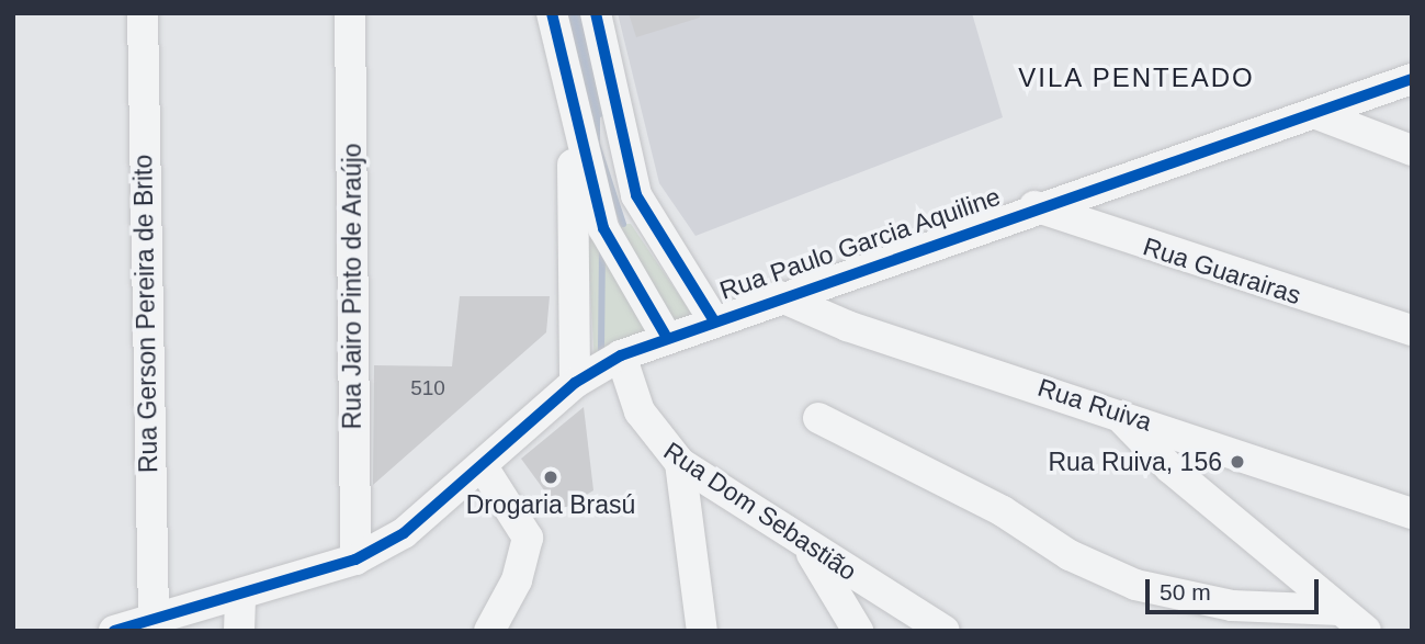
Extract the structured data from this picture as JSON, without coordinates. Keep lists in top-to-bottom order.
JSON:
{
  "streets": {
    "street": [
      "Rua Paulo Garcia Aquiline",
      "Rua Guarairas",
      "Rua Jairo Pinto de Araújo",
      "Rua Gerson Pereira de Brito",
      "Rua Ruiva",
      "Rua Dom Sebastião"
    ]
  },
  "crossings": [
    ["Rua Paulo Garcia Aquiline", "Rua Guarairas"],
    ["Rua Paulo Garcia Aquiline", "Rua Jairo Pinto de Araújo"],
    ["Rua Paulo Garcia Aquiline", "Rua Gerson Pereira de Brito"],
    ["Rua Paulo Garcia Aquiline", "Rua Ruiva"],
    ["Rua Paulo Garcia Aquiline", "Rua Dom Sebastião"]
  ],
  "districts": ["VILA PENTEADO"],
  "places": ["Rua Ruiva, 156", "Drogaria Brasú"],
  "house_numbers": ["510"],
  "scale_bar": "50 m"
}
